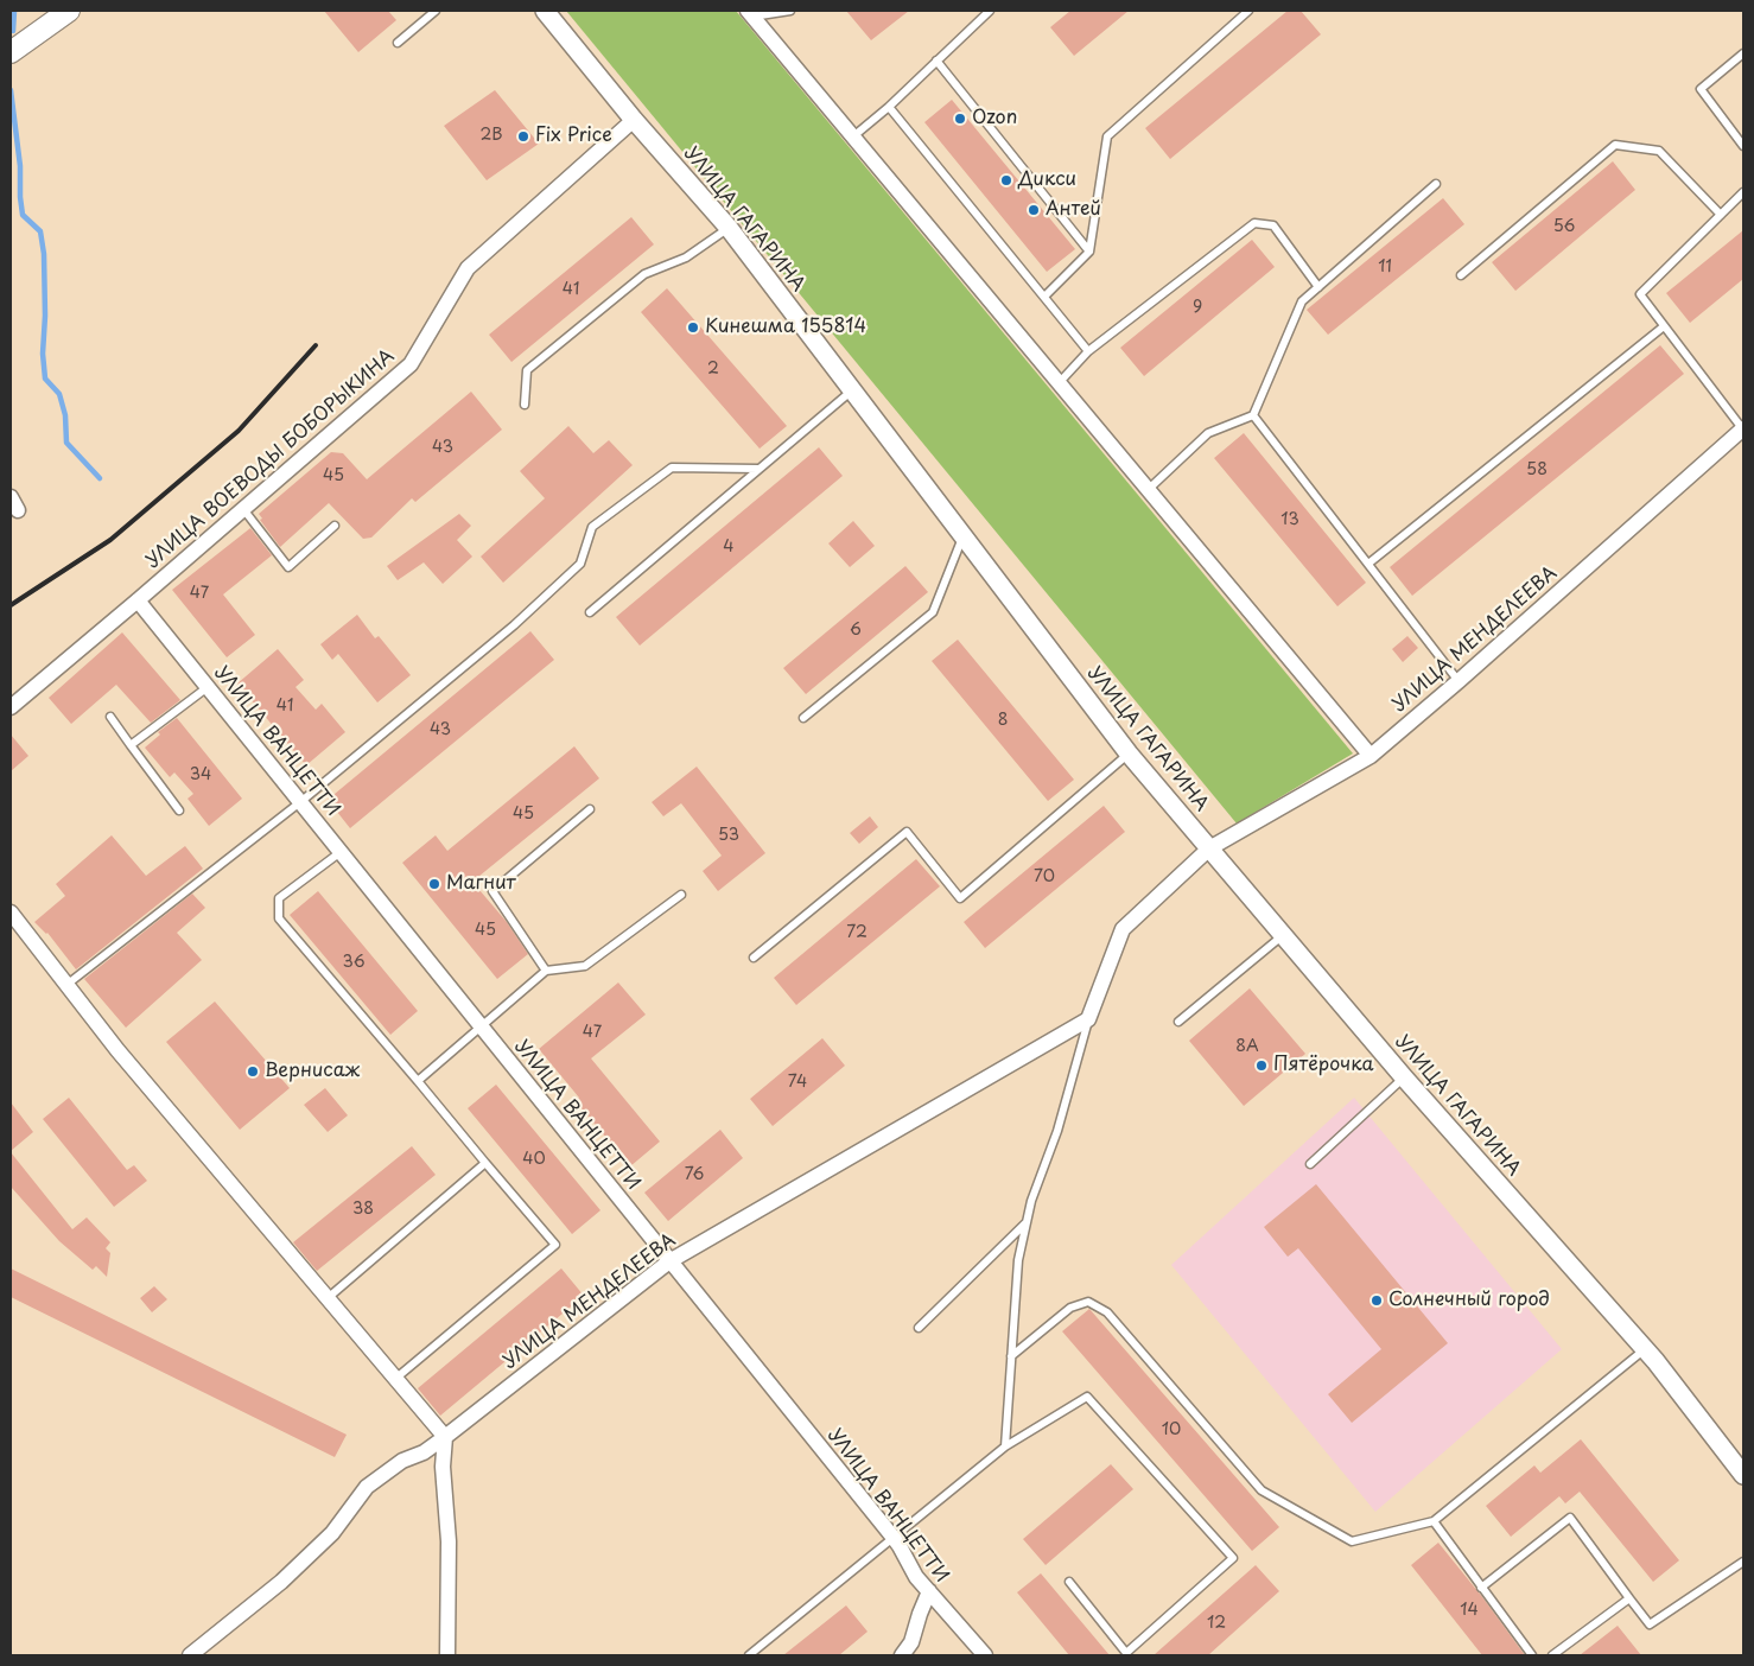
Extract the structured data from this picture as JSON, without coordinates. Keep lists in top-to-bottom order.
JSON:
{
  "streets": {
    "street": [
      "УЛИЦА ГАГАРИНА",
      "УЛИЦА ВОЕВОДЫ БОБОРЫКИНА",
      "УЛИЦА МЕНДЕЛЕЕВА",
      "УЛИЦА ВАНЦЕТТИ"
    ]
  },
  "crossings": [
    ["УЛИЦА ГАГАРИНА", "УЛИЦА ВОЕВОДЫ БОБОРЫКИНА"],
    ["УЛИЦА ГАГАРИНА", "УЛИЦА МЕНДЕЛЕЕВА"],
    ["УЛИЦА ВОЕВОДЫ БОБОРЫКИНА", "УЛИЦА ВАНЦЕТТИ"],
    ["УЛИЦА МЕНДЕЛЕЕВА", "УЛИЦА ВАНЦЕТТИ"]
  ],
  "places": [
    "Ozon",
    "Fix Price",
    "Дикси",
    "Антей",
    "Кинешма 155814",
    "Магнит",
    "Пятёрочка",
    "Вернисаж",
    "Солнечный город"
  ],
  "house_numbers": [
    "2В",
    "56",
    "11",
    "41",
    "9",
    "2",
    "43",
    "58",
    "45",
    "13",
    "4",
    "47",
    "6",
    "41",
    "8",
    "43",
    "34",
    "45",
    "53",
    "70",
    "45",
    "72",
    "36",
    "47",
    "8А",
    "74",
    "40",
    "76",
    "38",
    "10",
    "14",
    "12"
  ]
}
